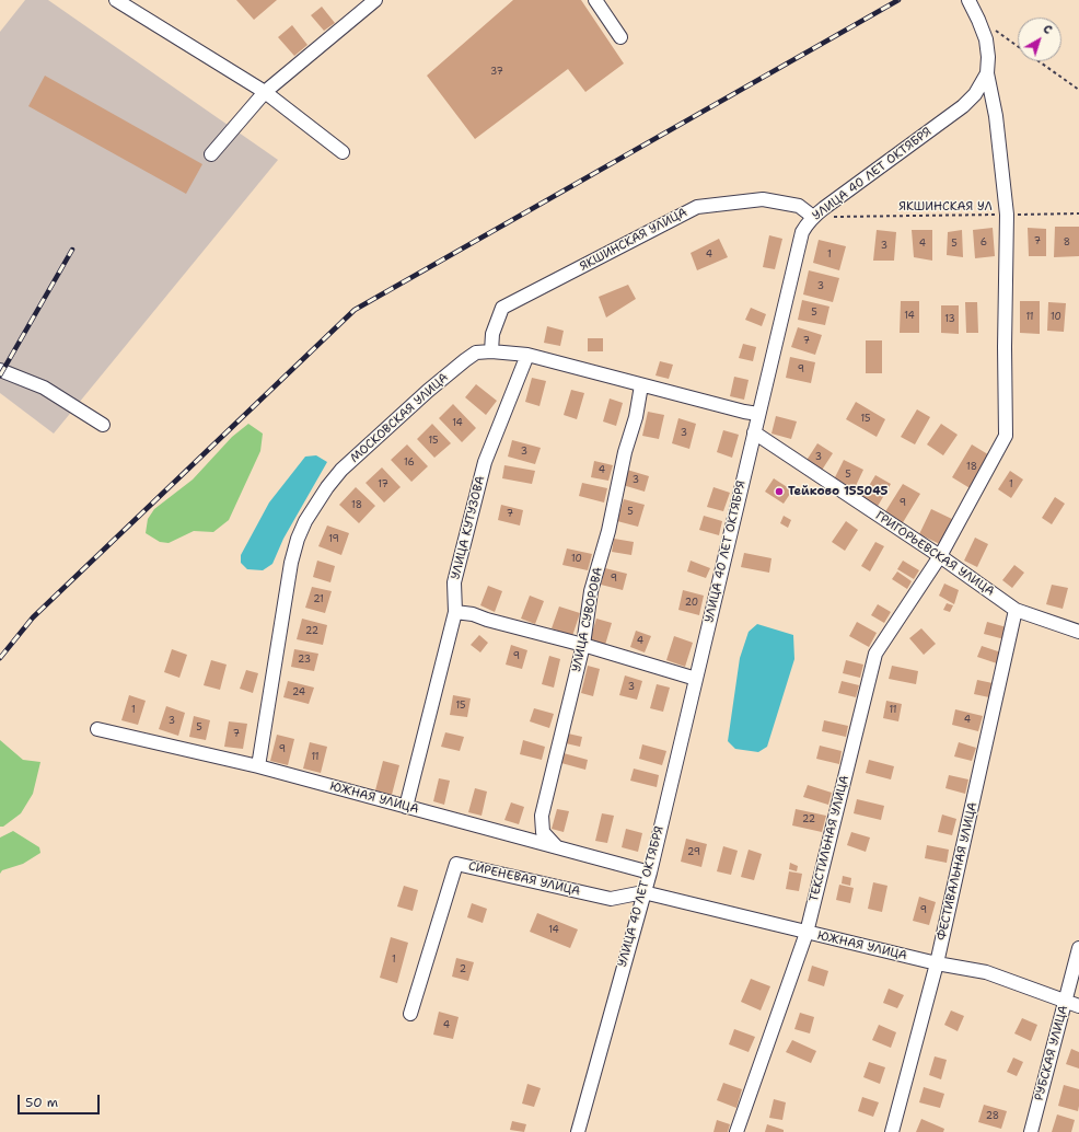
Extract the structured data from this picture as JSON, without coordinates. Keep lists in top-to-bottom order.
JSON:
{
  "streets": {
    "street": [
      "УЛИЦА 40 ЛЕТ ОКТЯБРЯ",
      "ЯКШИНСКАЯ УЛИЦА",
      "МОСКОВСКАЯ УЛИЦА",
      "УЛИЦА КУТУЗОВА",
      "ГРИГОРЬЕВСКАЯ УЛИЦА",
      "УЛИЦА СУВОРОВА",
      "ЮЖНАЯ УЛИЦА",
      "ТЕКСТИЛЬНАЯ УЛИЦА",
      "ФЕСТИВАЛЬНАЯ УЛИЦА",
      "СИРЕНЕВАЯ УЛИЦА",
      "РУБСКАЯ УЛИЦА"
    ],
    "path": ["ЯКШИНСКАЯ УЛ"]
  },
  "crossings": [
    ["УЛИЦА 40 ЛЕТ ОКТЯБРЯ", "ЯКШИНСКАЯ УЛ"],
    ["УЛИЦА 40 ЛЕТ ОКТЯБРЯ", "ЯКШИНСКАЯ УЛИЦА"],
    ["УЛИЦА 40 ЛЕТ ОКТЯБРЯ", "МОСКОВСКАЯ УЛИЦА"],
    ["УЛИЦА 40 ЛЕТ ОКТЯБРЯ", "ГРИГОРЬЕВСКАЯ УЛИЦА"],
    ["УЛИЦА 40 ЛЕТ ОКТЯБРЯ", "ЮЖНАЯ УЛИЦА"],
    ["УЛИЦА 40 ЛЕТ ОКТЯБРЯ", "ТЕКСТИЛЬНАЯ УЛИЦА"],
    ["УЛИЦА 40 ЛЕТ ОКТЯБРЯ", "СИРЕНЕВАЯ УЛИЦА"],
    ["ЯКШИНСКАЯ УЛ", "ЯКШИНСКАЯ УЛИЦА"],
    ["ЯКШИНСКАЯ УЛ", "ТЕКСТИЛЬНАЯ УЛИЦА"],
    ["ЯКШИНСКАЯ УЛИЦА", "МОСКОВСКАЯ УЛИЦА"],
    ["МОСКОВСКАЯ УЛИЦА", "УЛИЦА КУТУЗОВА"],
    ["МОСКОВСКАЯ УЛИЦА", "УЛИЦА СУВОРОВА"],
    ["МОСКОВСКАЯ УЛИЦА", "ЮЖНАЯ УЛИЦА"],
    ["УЛИЦА КУТУЗОВА", "ЮЖНАЯ УЛИЦА"],
    ["ГРИГОРЬЕВСКАЯ УЛИЦА", "ТЕКСТИЛЬНАЯ УЛИЦА"],
    ["ГРИГОРЬЕВСКАЯ УЛИЦА", "ФЕСТИВАЛЬНАЯ УЛИЦА"],
    ["УЛИЦА СУВОРОВА", "ЮЖНАЯ УЛИЦА"],
    ["ЮЖНАЯ УЛИЦА", "ТЕКСТИЛЬНАЯ УЛИЦА"],
    ["ЮЖНАЯ УЛИЦА", "ФЕСТИВАЛЬНАЯ УЛИЦА"],
    ["ЮЖНАЯ УЛИЦА", "СИРЕНЕВАЯ УЛИЦА"],
    ["ЮЖНАЯ УЛИЦА", "РУБСКАЯ УЛИЦА"]
  ],
  "places": ["Тейково 155045"],
  "house_numbers": [
    "37",
    "7",
    "6",
    "8",
    "4",
    "5",
    "3",
    "4",
    "1",
    "3",
    "5",
    "14",
    "11",
    "10",
    "13",
    "7",
    "9",
    "15",
    "14",
    "3",
    "15",
    "3",
    "3",
    "16",
    "18",
    "4",
    "5",
    "3",
    "17",
    "1",
    "9",
    "18",
    "5",
    "7",
    "19",
    "10",
    "9",
    "21",
    "20",
    "22",
    "4",
    "9",
    "23",
    "3",
    "24",
    "15",
    "1",
    "11",
    "4",
    "3",
    "5",
    "7",
    "9",
    "11",
    "22",
    "29",
    "9",
    "14",
    "1",
    "2",
    "4",
    "28"
  ],
  "scale_bar": "50 m",
  "north": "top right"
}
